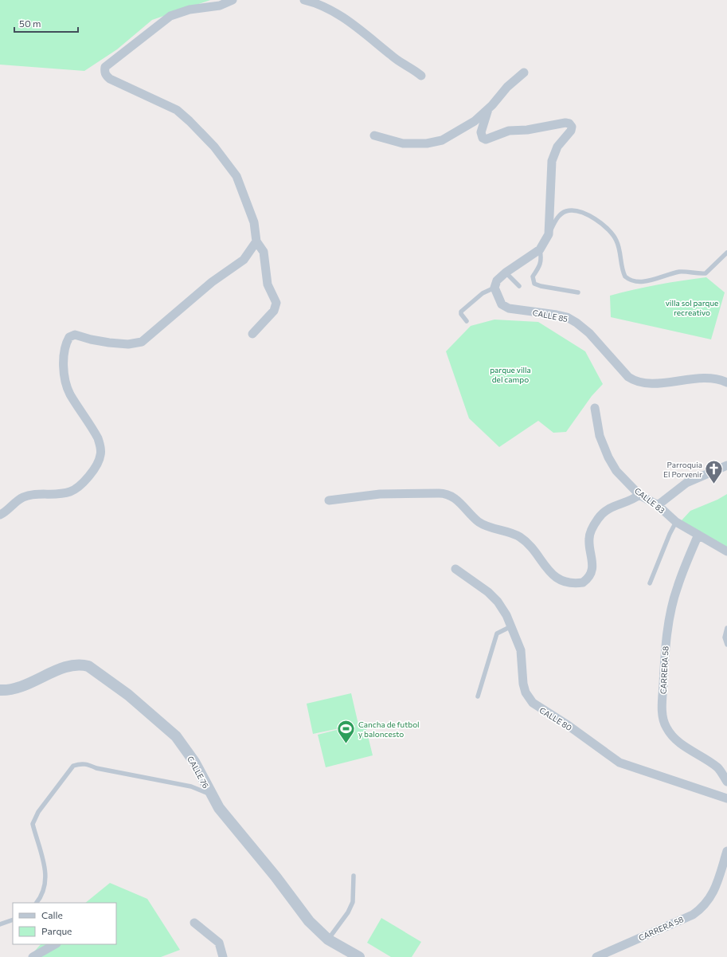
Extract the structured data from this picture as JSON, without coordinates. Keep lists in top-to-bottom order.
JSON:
{
  "streets": {
    "street": [
      "CALLE 85",
      "CALLE 83",
      "CARRERA 58",
      "CALLE 80",
      "CALLE 76"
    ]
  },
  "crossings": [
    ["CALLE 83", "CARRERA 58"]
  ],
  "parks": ["villa sol parque recreativo", "parque villa del campo"],
  "places": {
    "church": ["Parroquia El Porvenir"],
    "sports": ["Cancha de futbol y baloncesto"]
  },
  "legend": ["Calle", "Parque"],
  "scale_bar": "50 m"
}
